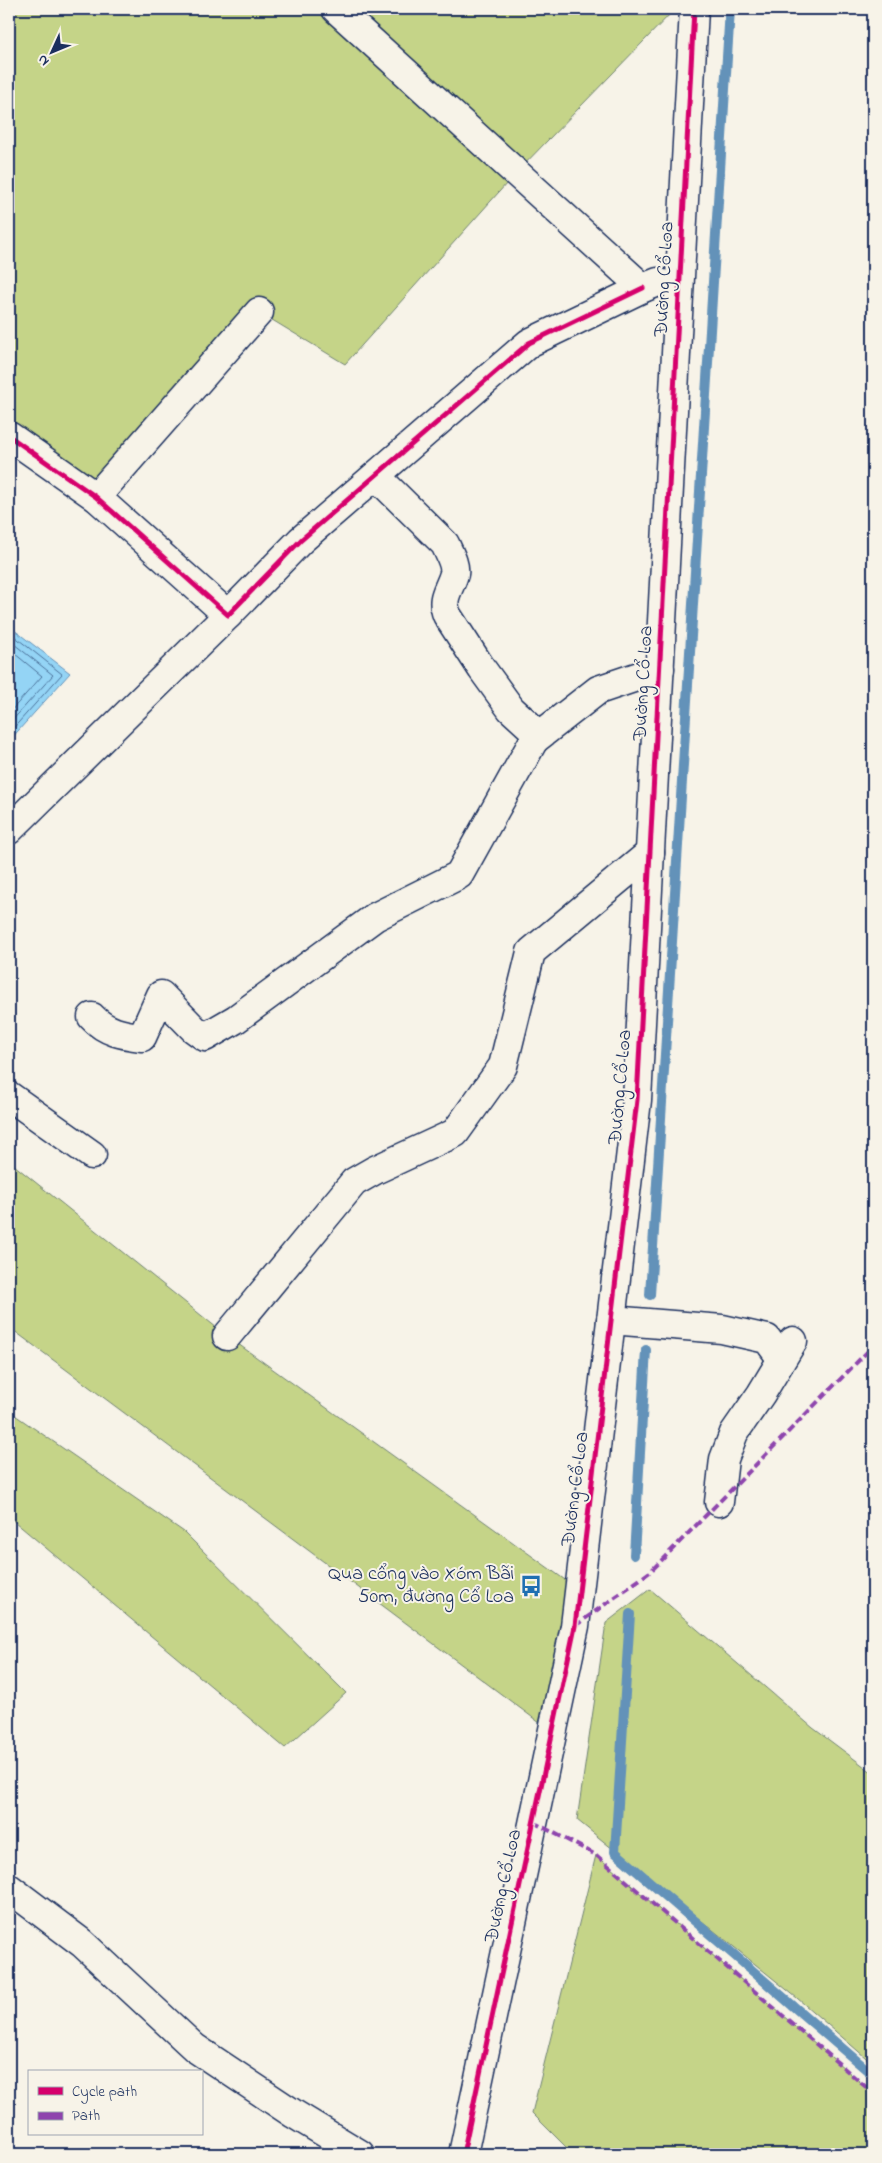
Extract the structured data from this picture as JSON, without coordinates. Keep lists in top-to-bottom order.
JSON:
{
  "streets": {
    "street": ["Đường Cổ Loa"]
  },
  "places": {
    "bus stop": ["Qua cổng vào Xóm Bãi 50m, đường Cổ Loa"]
  },
  "legend": ["Cycle path", "Path"],
  "north": "bottom left"
}
